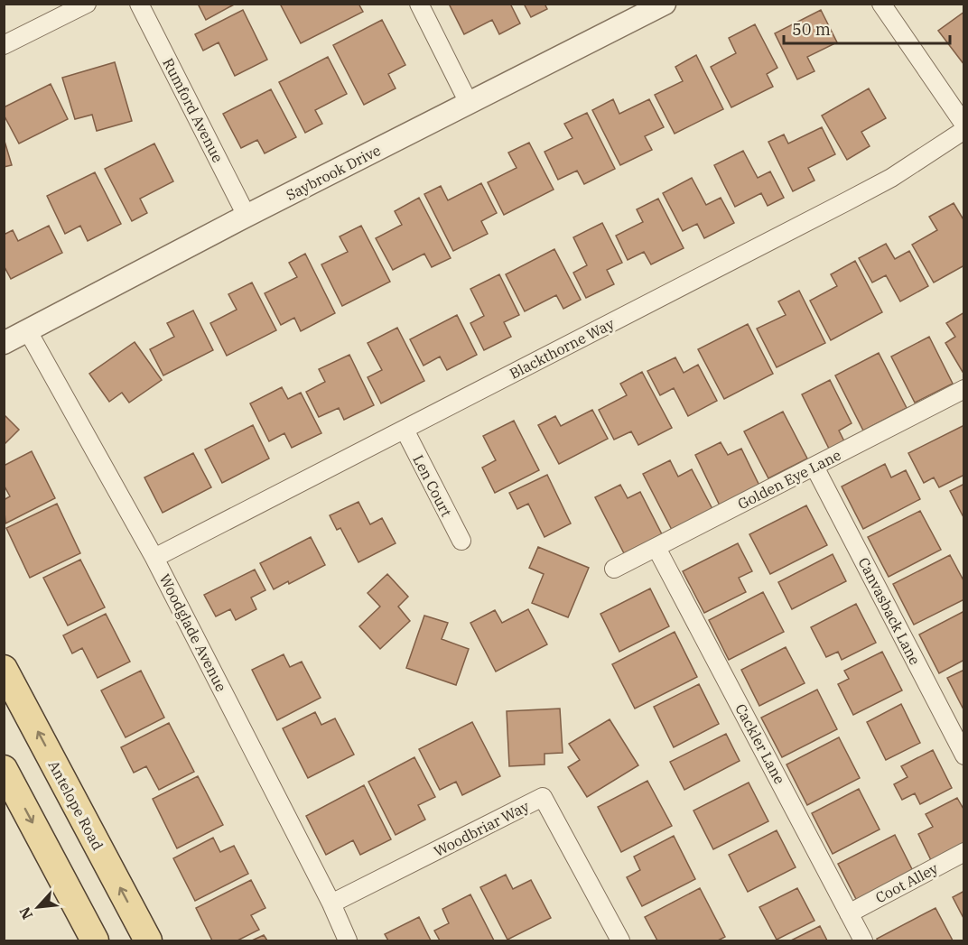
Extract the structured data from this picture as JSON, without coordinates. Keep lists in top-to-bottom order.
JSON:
{
  "streets": {
    "main road": ["Antelope Road"],
    "street": [
      "Rumford Avenue",
      "Saybrook Drive",
      "Blackthorne Way",
      "Golden Eye Lane",
      "Len Court",
      "Canvasback Lane",
      "Woodglade Avenue",
      "Cackler Lane",
      "Woodbriar Way",
      "Coot Alley"
    ]
  },
  "crossings": [
    ["Rumford Avenue", "Saybrook Drive"],
    ["Saybrook Drive", "Woodglade Avenue"],
    ["Blackthorne Way", "Len Court"],
    ["Blackthorne Way", "Woodglade Avenue"],
    ["Golden Eye Lane", "Canvasback Lane"],
    ["Golden Eye Lane", "Cackler Lane"],
    ["Woodglade Avenue", "Woodbriar Way"],
    ["Cackler Lane", "Coot Alley"]
  ],
  "scale_bar": "50 m",
  "north": "bottom left"
}
